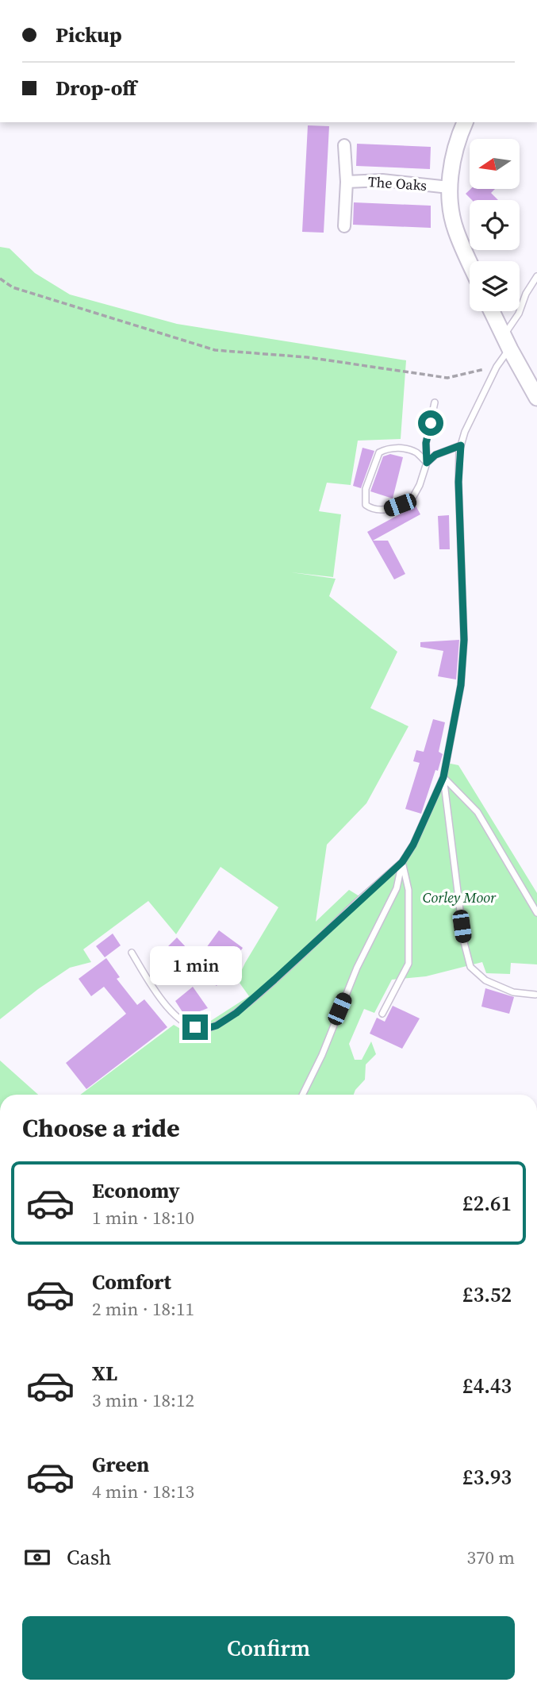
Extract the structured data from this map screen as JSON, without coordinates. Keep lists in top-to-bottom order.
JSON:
{
  "streets": {
    "street": ["The Oaks"]
  },
  "parks": ["Corley Moor"],
  "north": "left",
  "page": {
    "banner": ["Pickup", "Drop-off"],
    "bubble": "1 min",
    "heading": "Choose a ride",
    "list": [
      {
        "name": "Economy",
        "note": "1 min · 18:10",
        "value": "£2.61"
      },
      {
        "name": "Comfort",
        "note": "2 min · 18:11",
        "value": "£3.52"
      },
      {
        "name": "XL",
        "note": "3 min · 18:12",
        "value": "£4.43"
      },
      {
        "name": "Green",
        "note": "4 min · 18:13",
        "value": "£3.93"
      }
    ],
    "pay": ["Cash", "370 m"],
    "buttons": "Confirm"
  }
}
